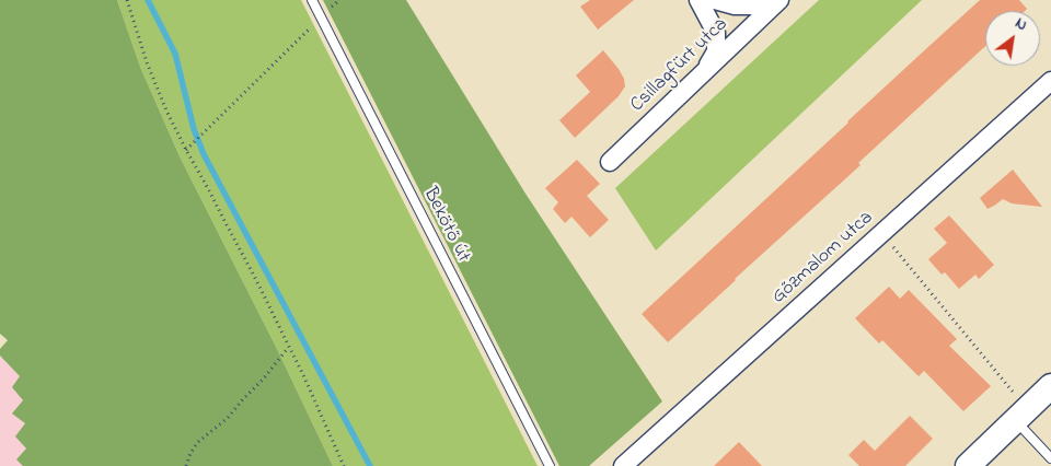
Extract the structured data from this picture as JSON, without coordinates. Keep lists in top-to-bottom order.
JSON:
{
  "streets": {
    "street": ["Csillagfürt utca", "Gőzmalom utca"],
    "lane": ["Bekötő út"]
  },
  "north": "top right"
}
